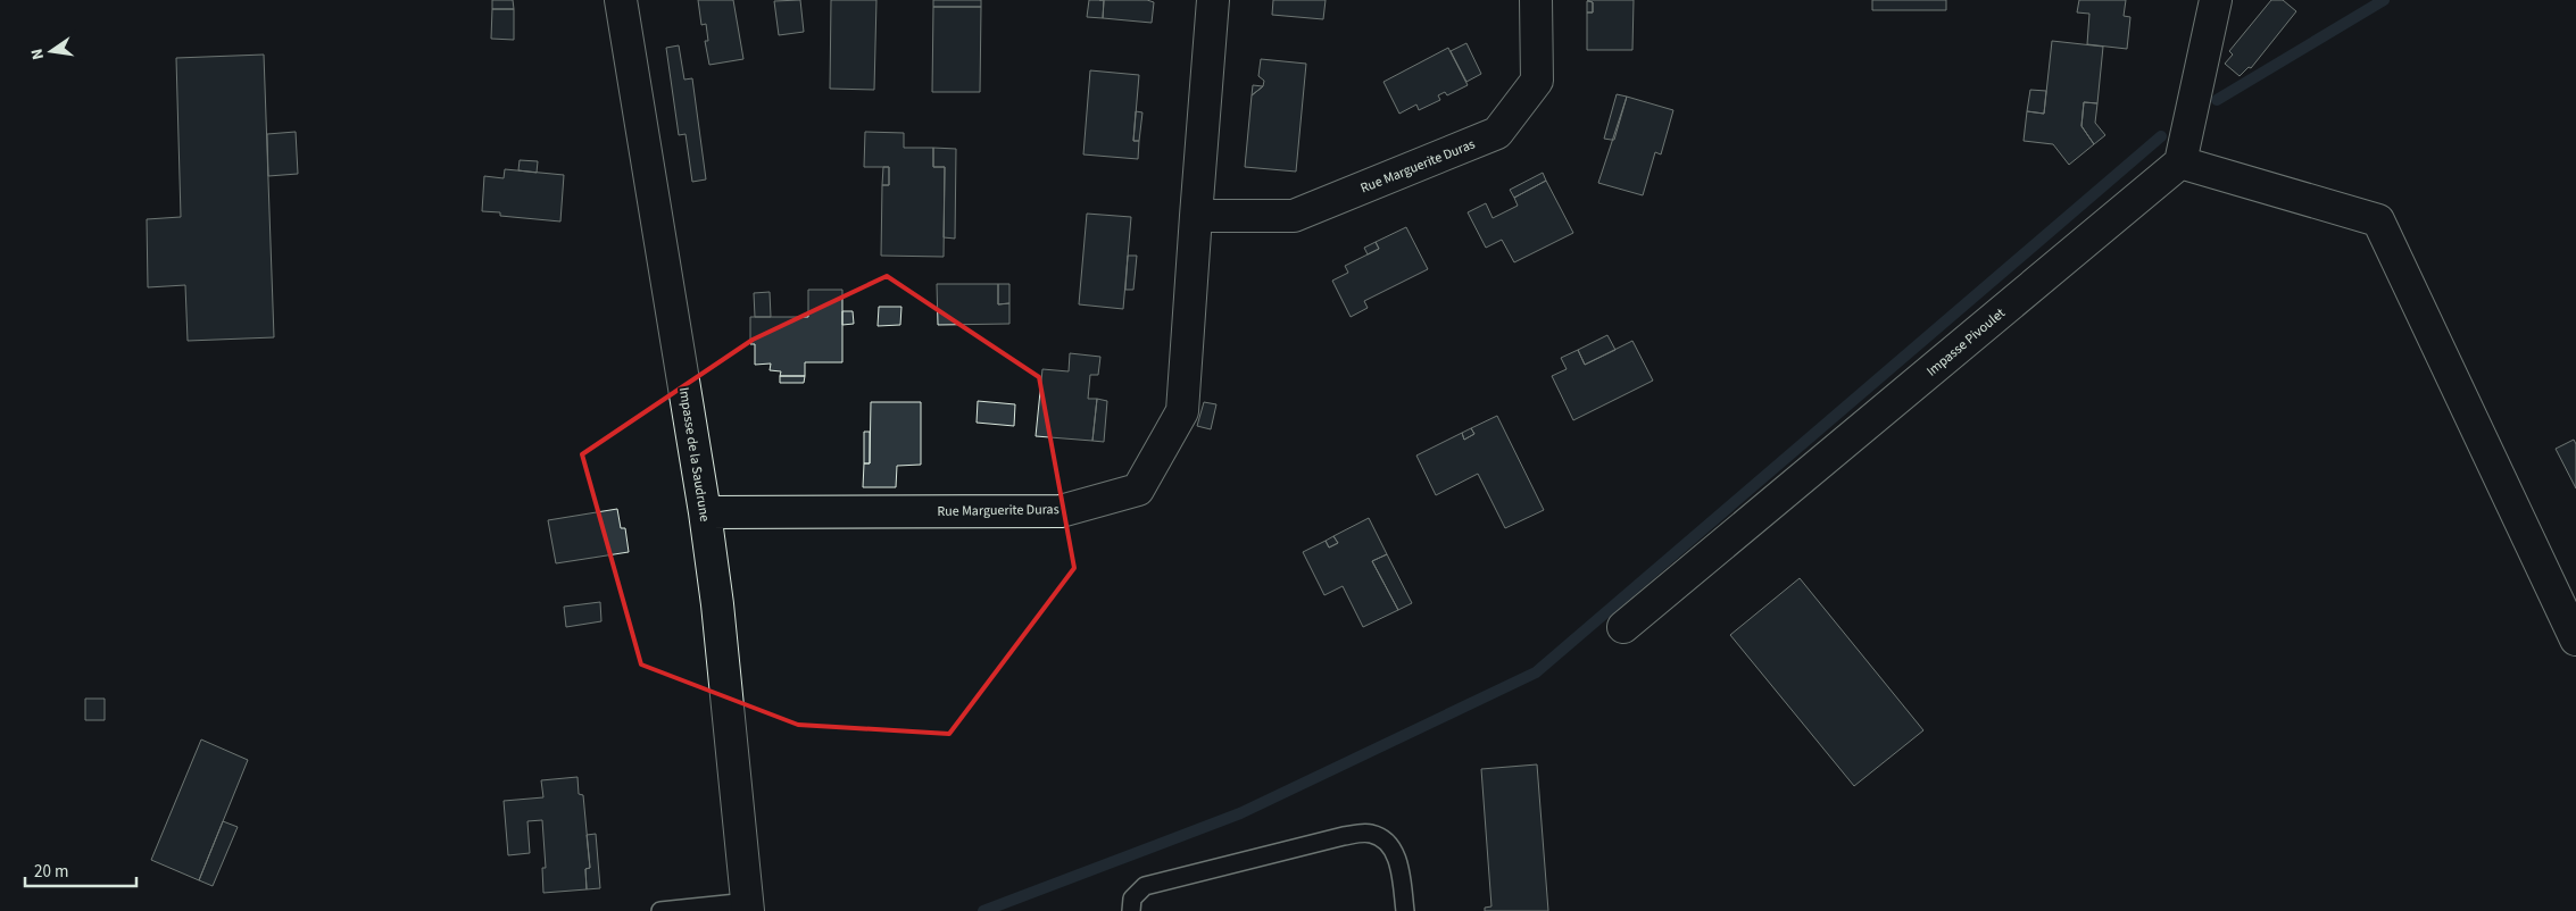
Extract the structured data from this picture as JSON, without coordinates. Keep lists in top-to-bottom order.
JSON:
{
  "streets": {
    "street": ["Rue Marguerite Duras", "Impasse Pivoulet", "Impasse de la Saudrune"]
  },
  "crossings": [
    ["Rue Marguerite Duras", "Impasse de la Saudrune"]
  ],
  "scale_bar": "20 m",
  "north": "left"
}
